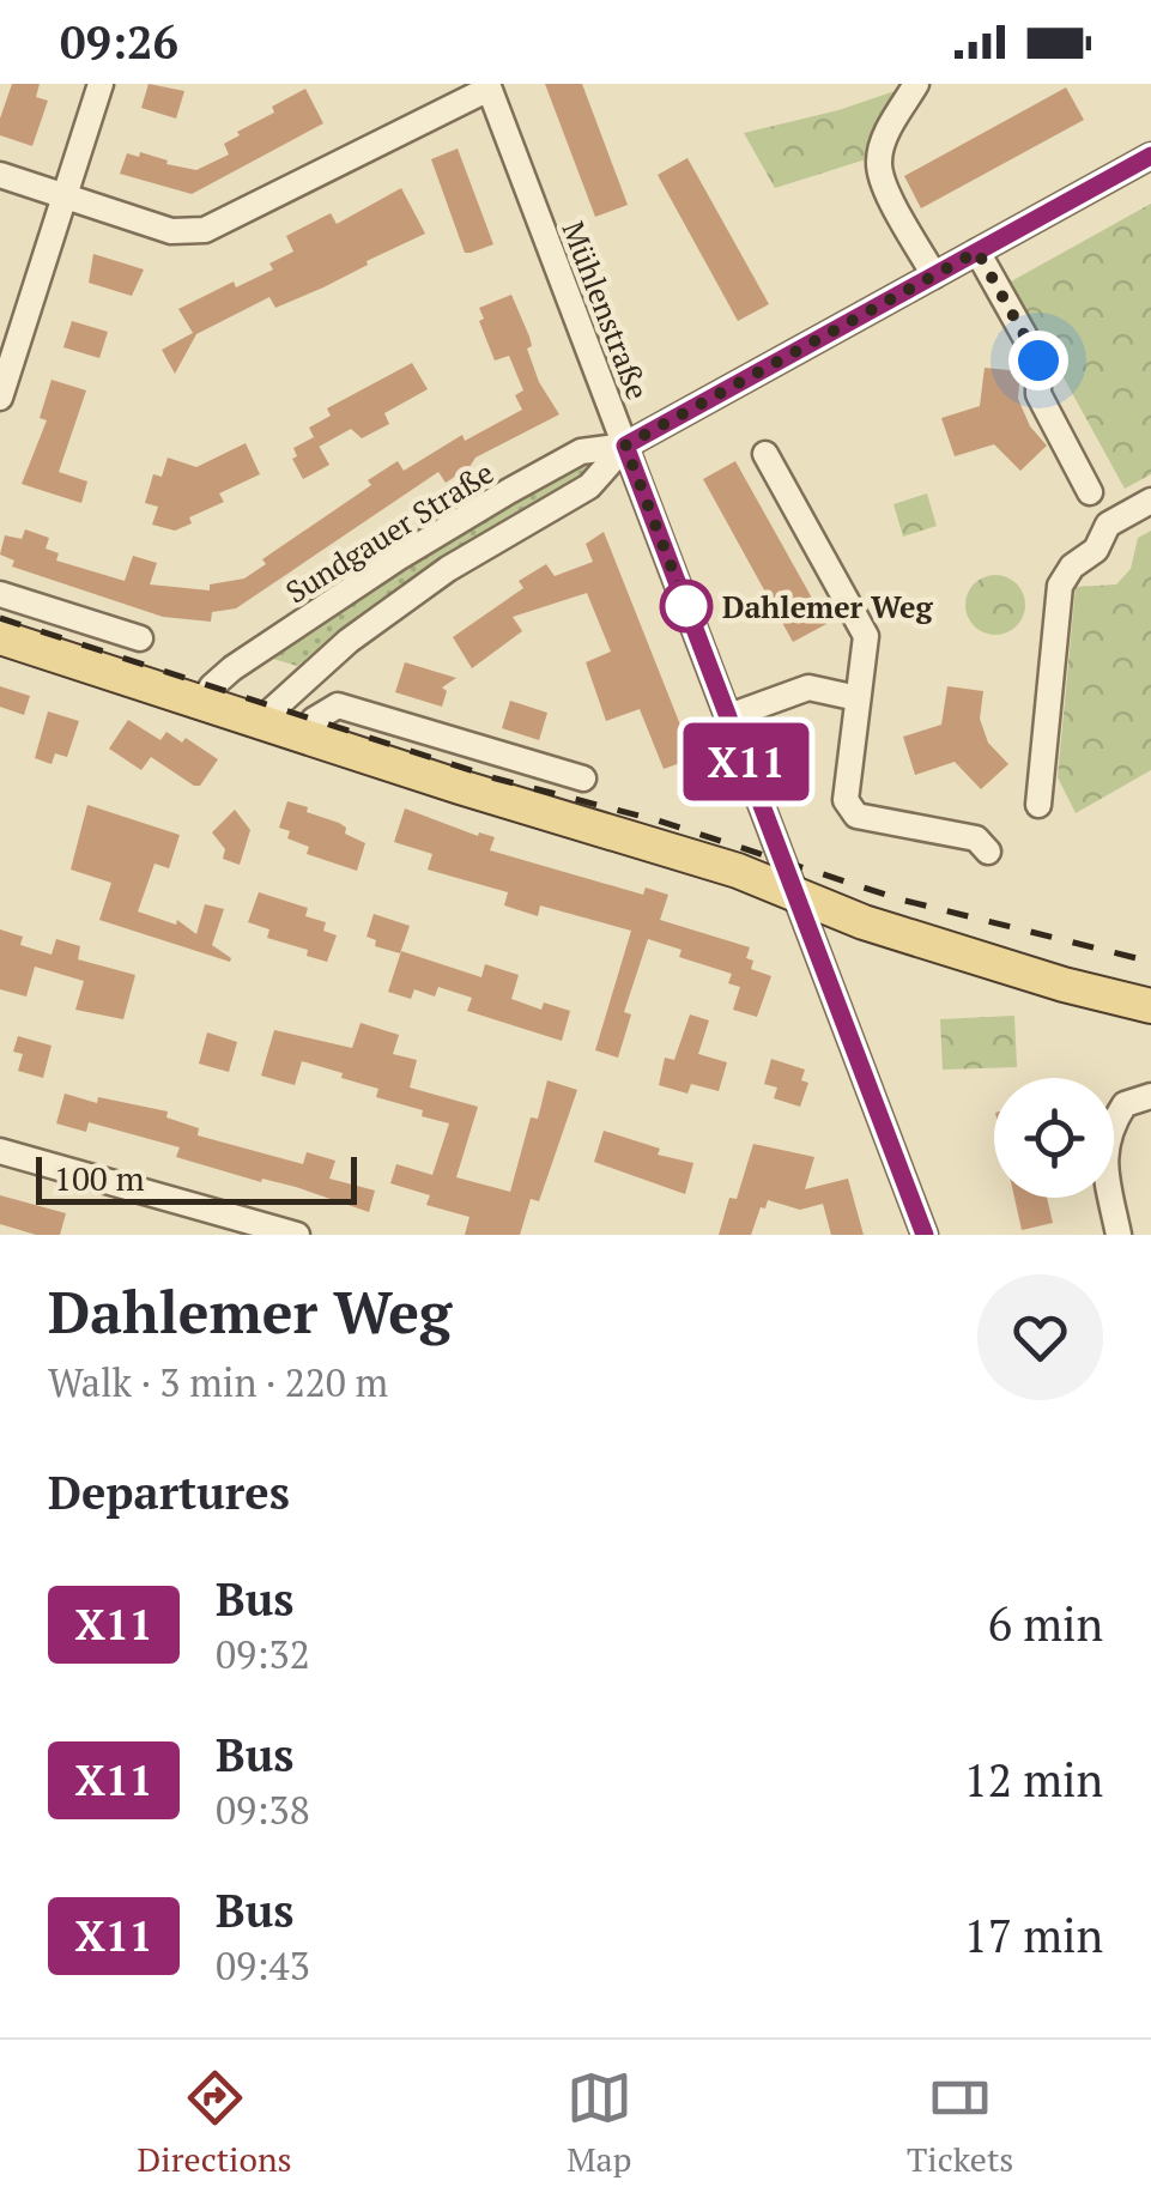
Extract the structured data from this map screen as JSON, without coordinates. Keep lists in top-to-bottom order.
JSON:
{
  "streets": {
    "street": ["Mühlenstraße", "Sundgauer Straße"]
  },
  "crossings": [
    ["Mühlenstraße", "Sundgauer Straße"]
  ],
  "places": ["Dahlemer Weg"],
  "lines": ["bus line X11"],
  "scale_bar": "100 m",
  "page": {
    "status": "09:26",
    "on_map": "X11",
    "scale": "100 m",
    "heading": [
      ["Dahlemer Weg", "Walk · 3 min · 220 m"],
      "Departures"
    ],
    "list": [
      {
        "mark": "X11",
        "name": "Bus",
        "note": "09:32",
        "value": "6 min"
      },
      {
        "mark": "X11",
        "name": "Bus",
        "note": "09:38",
        "value": "12 min"
      },
      {
        "mark": "X11",
        "name": "Bus",
        "note": "09:43",
        "value": "17 min"
      }
    ],
    "tabs": ["Directions", "Map", "Tickets"]
  }
}
